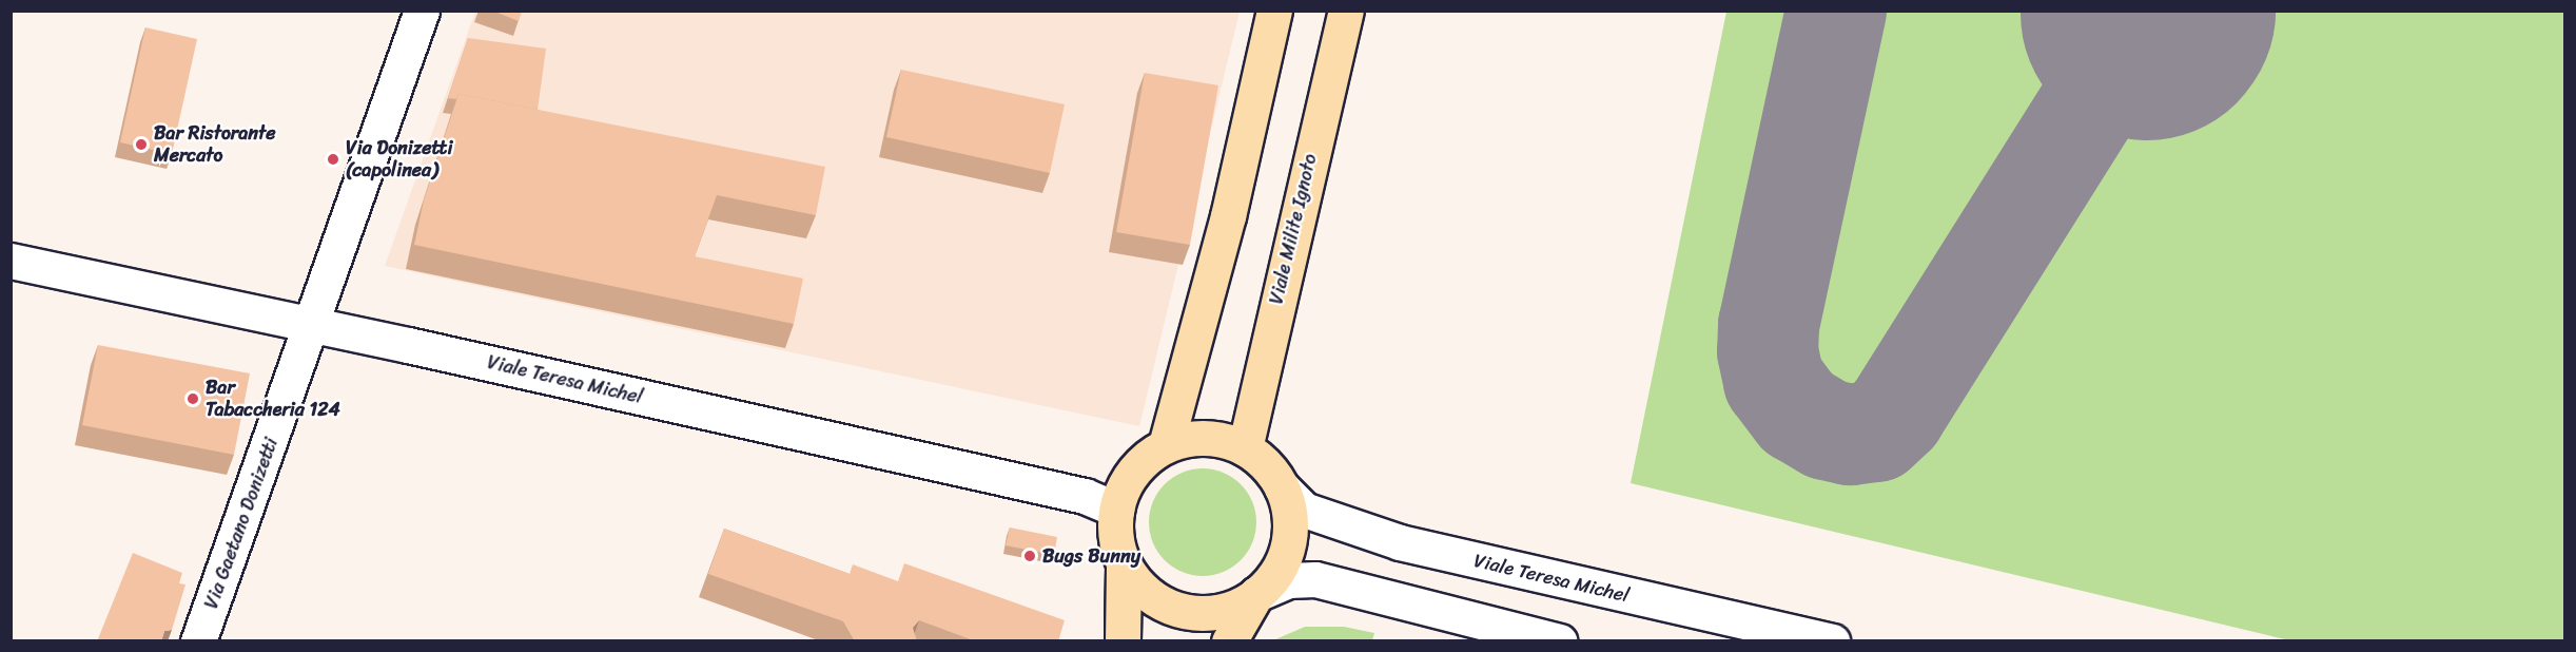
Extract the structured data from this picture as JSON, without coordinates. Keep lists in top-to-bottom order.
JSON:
{
  "streets": {
    "main road": ["Viale Milite Ignoto"],
    "street": ["Viale Teresa Michel", "Via Gaetano Donizetti"]
  },
  "crossings": [
    ["Viale Milite Ignoto", "Viale Teresa Michel"],
    ["Viale Teresa Michel", "Via Gaetano Donizetti"]
  ],
  "places": [
    "Bar Ristorante Mercato",
    "Via Donizetti (capolinea)",
    "Bar Tabaccheria 124",
    "Bugs Bunny"
  ]
}
